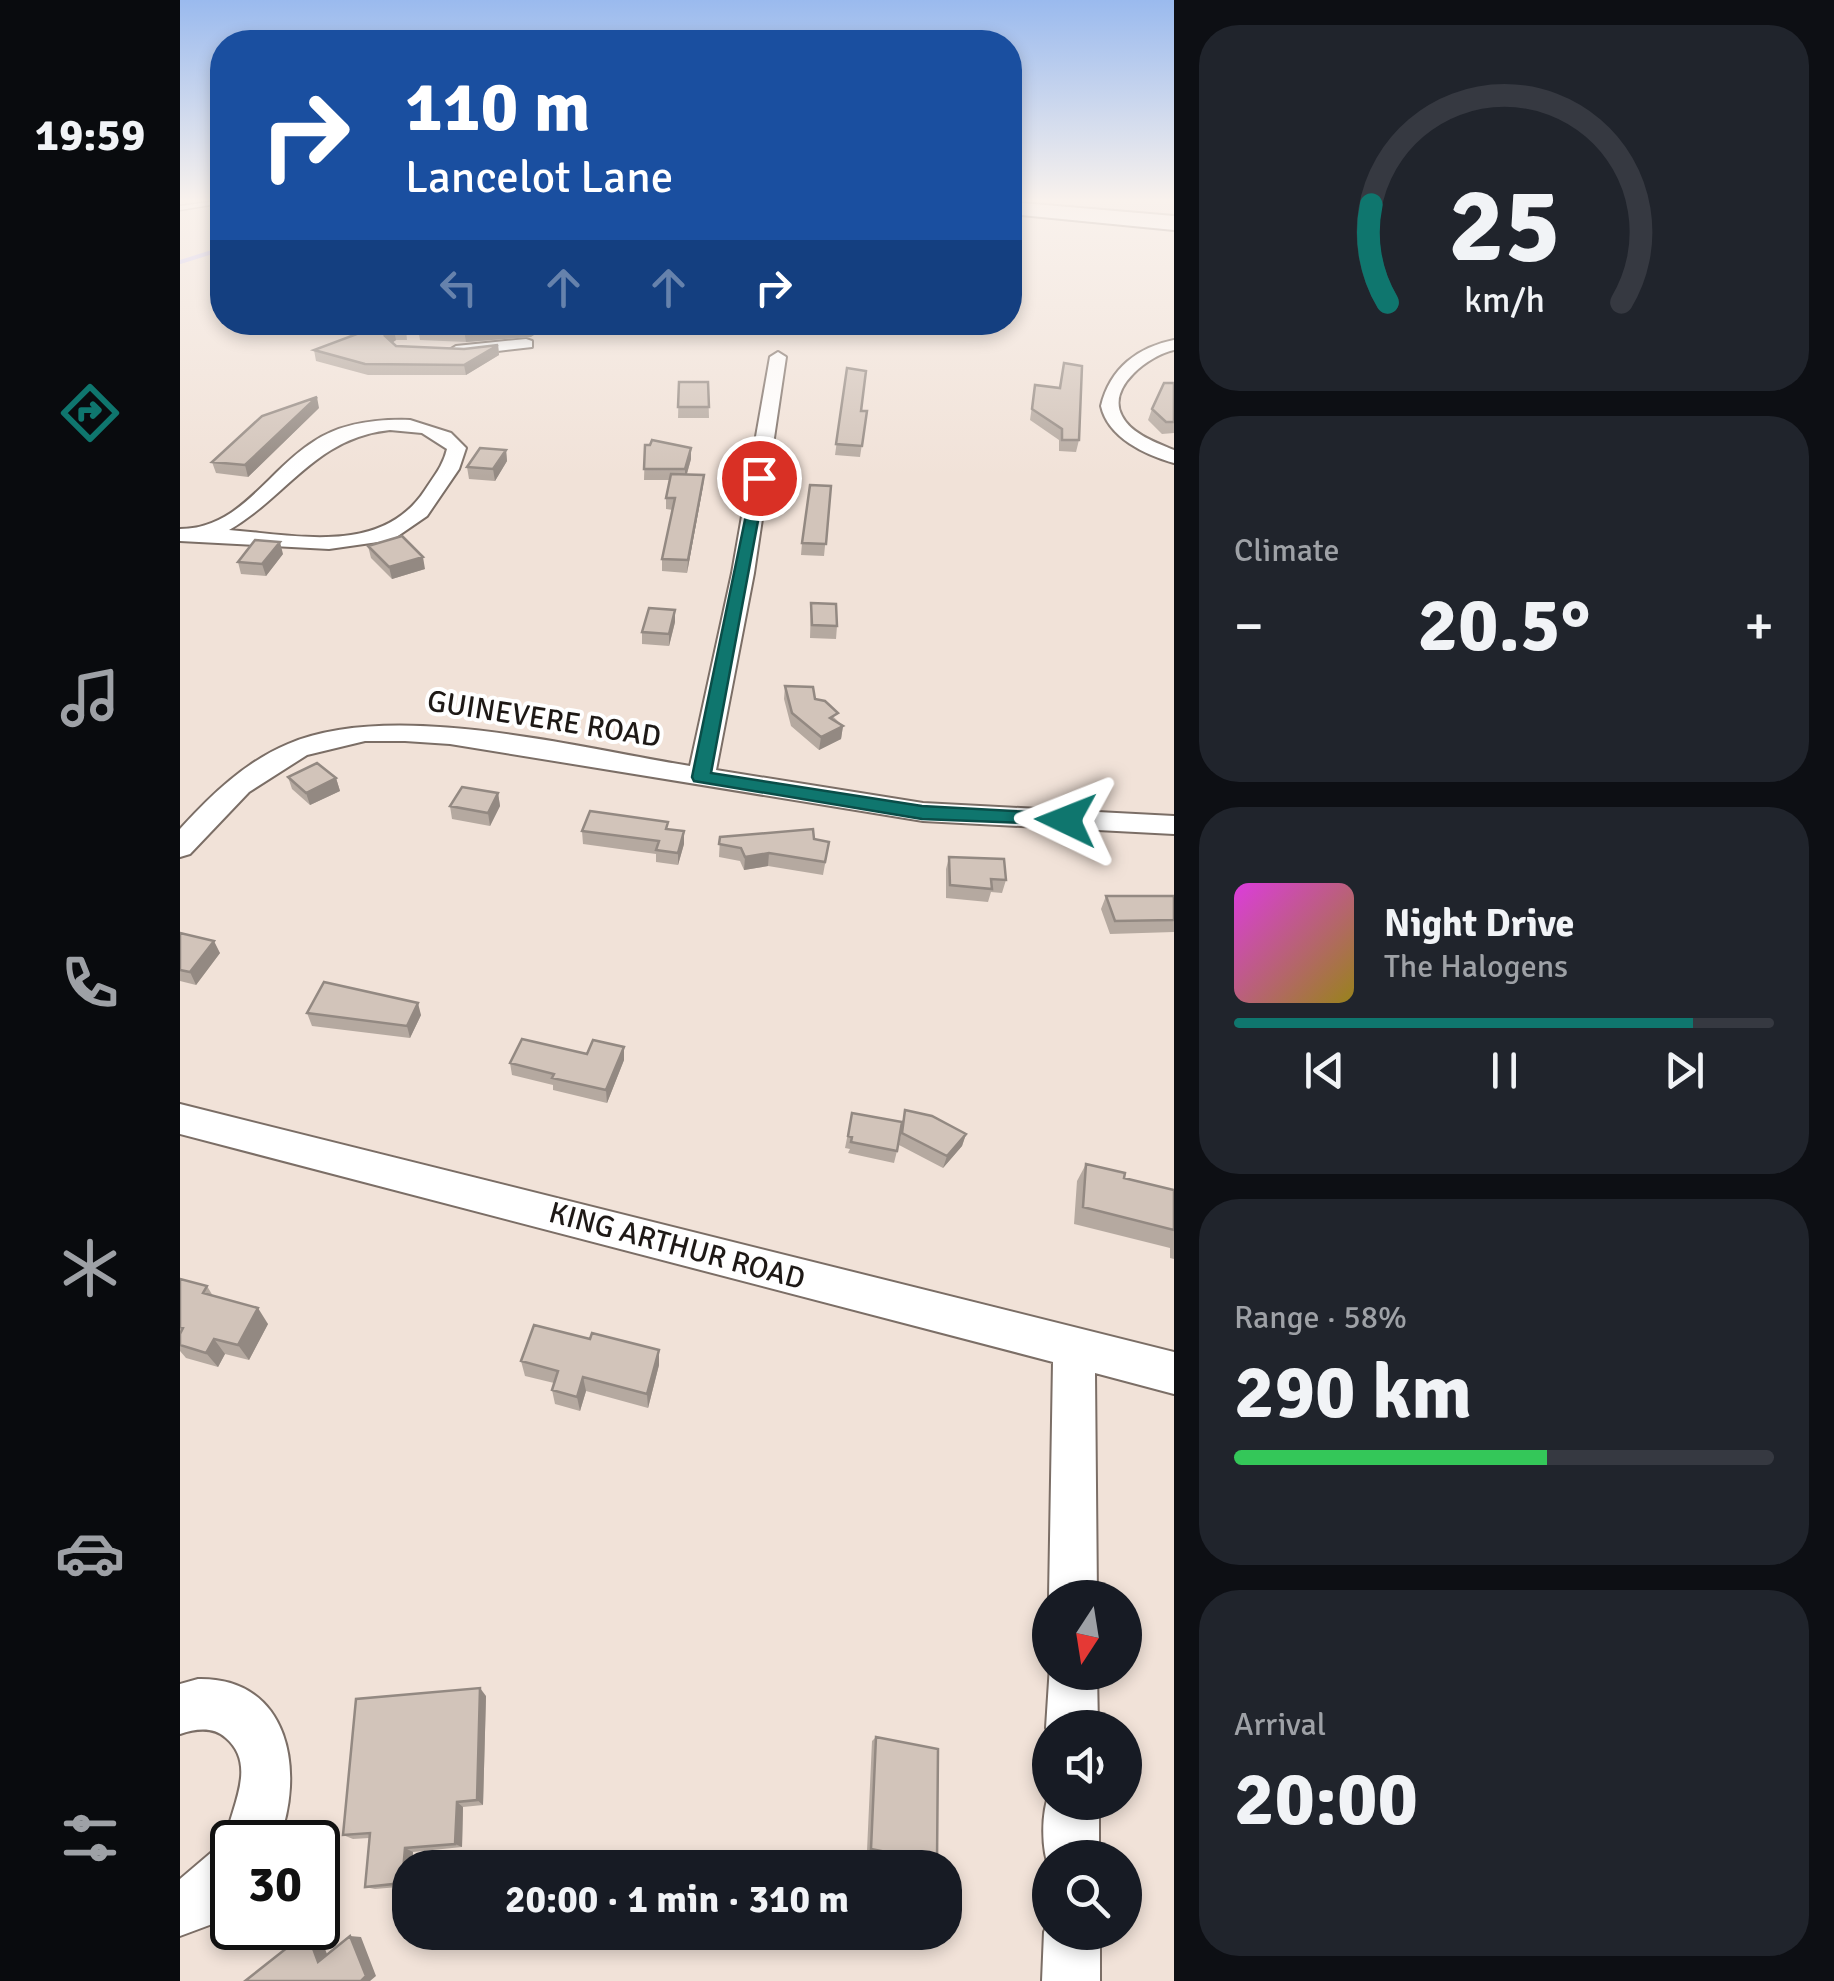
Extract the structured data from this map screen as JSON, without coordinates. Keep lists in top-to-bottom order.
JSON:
{
  "streets": {
    "street": ["GUINEVERE ROAD", "KING ARTHUR ROAD"]
  },
  "north": "bottom",
  "page": {
    "tabs": "19:59",
    "turn": ["110 m", "Lancelot Lane"],
    "tile": [
      "Climate",
      ["Range · 58%", "290 km"],
      ["Arrival", "20:00"]
    ],
    "heat": ["−", "20.5°", "+"],
    "song": ["Night Drive", "The Halogens"],
    "limit": "30",
    "trip": "20:00 · 1 min · 310 m",
    "gauge": ["25", "km/h"]
  }
}
